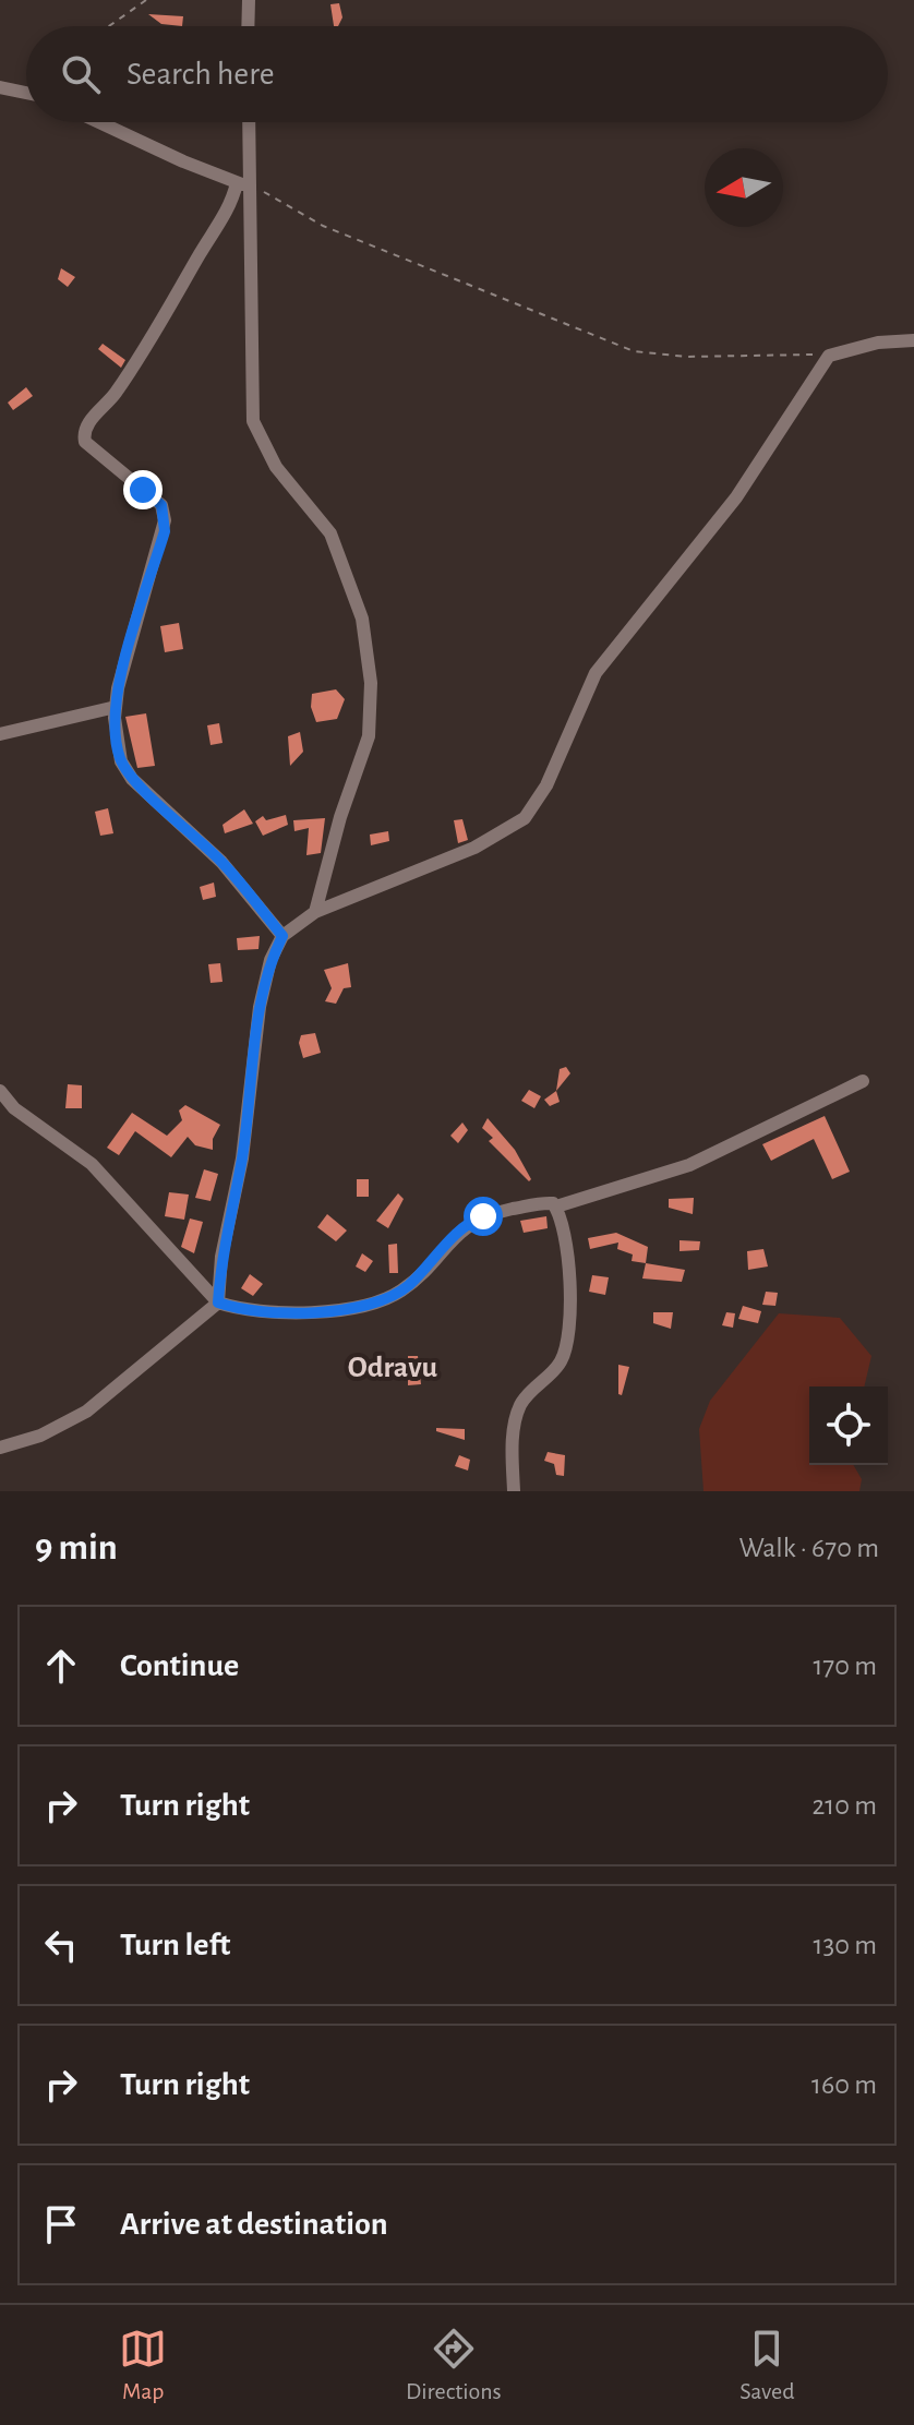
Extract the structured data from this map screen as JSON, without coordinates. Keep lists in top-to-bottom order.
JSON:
{
  "districts": ["Odravu"],
  "north": "left",
  "page": {
    "search": "Search here",
    "heading": ["9 min", "Walk · 670 m"],
    "list": [
      ["Continue", "170 m"],
      ["Turn right", "210 m"],
      ["Turn left", "130 m"],
      ["Turn right", "160 m"],
      "Arrive at destination"
    ],
    "nav": ["Map", "Directions", "Saved"]
  }
}
